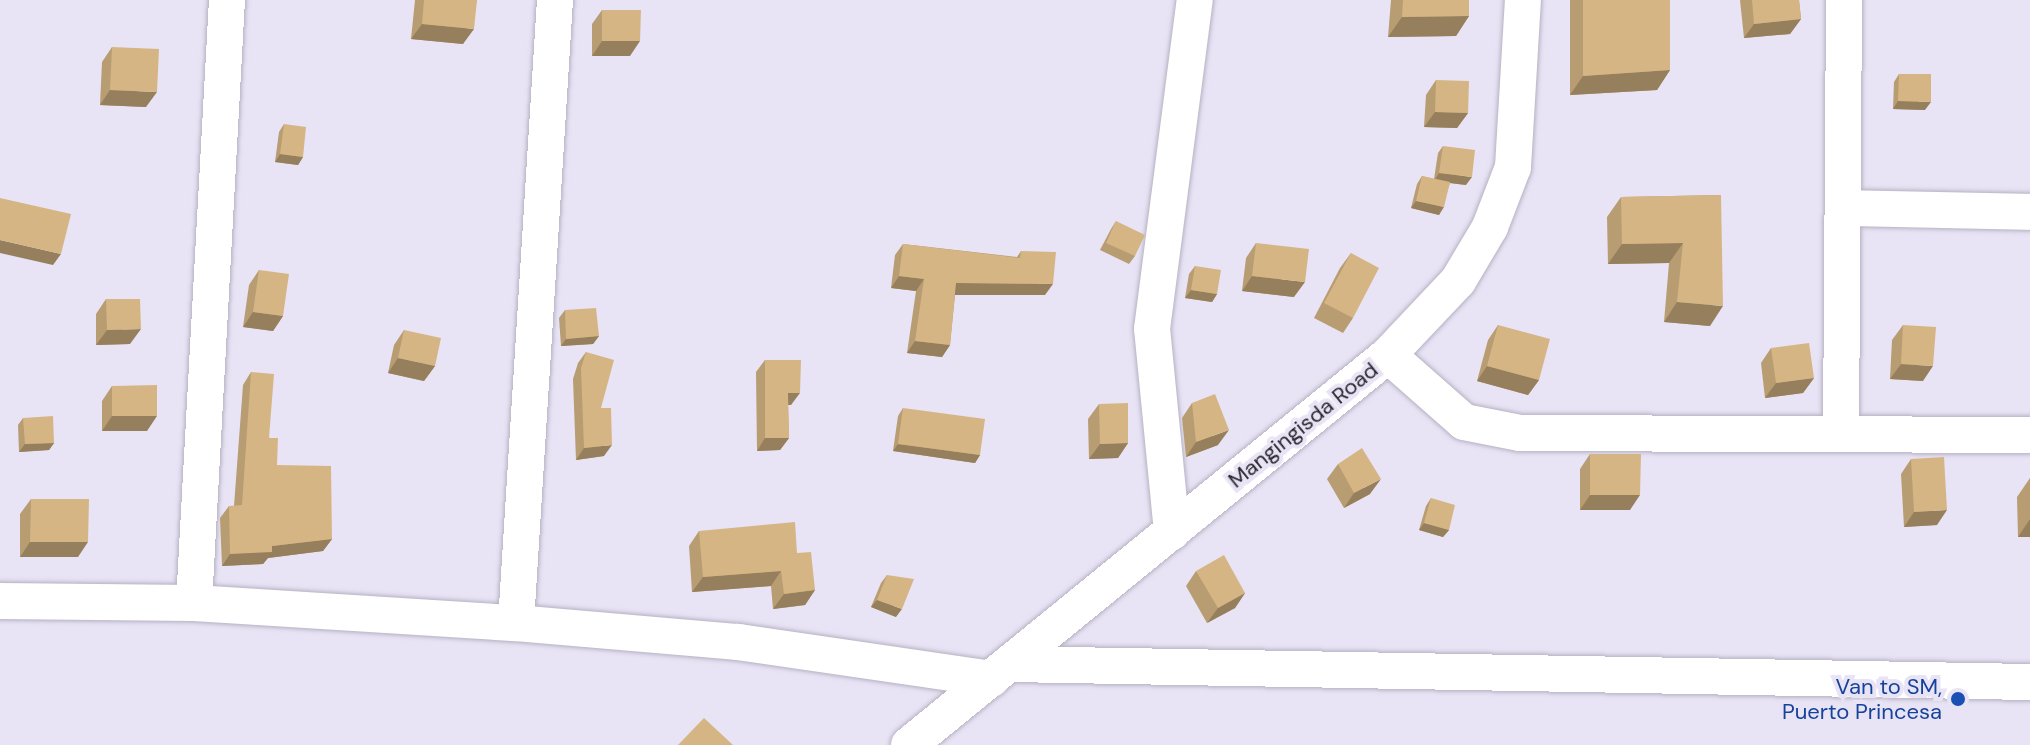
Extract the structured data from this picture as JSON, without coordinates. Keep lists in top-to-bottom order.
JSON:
{
  "streets": {
    "street": ["Mangingisda Road"]
  },
  "places": ["Van to SM, Puerto Princesa"]
}
